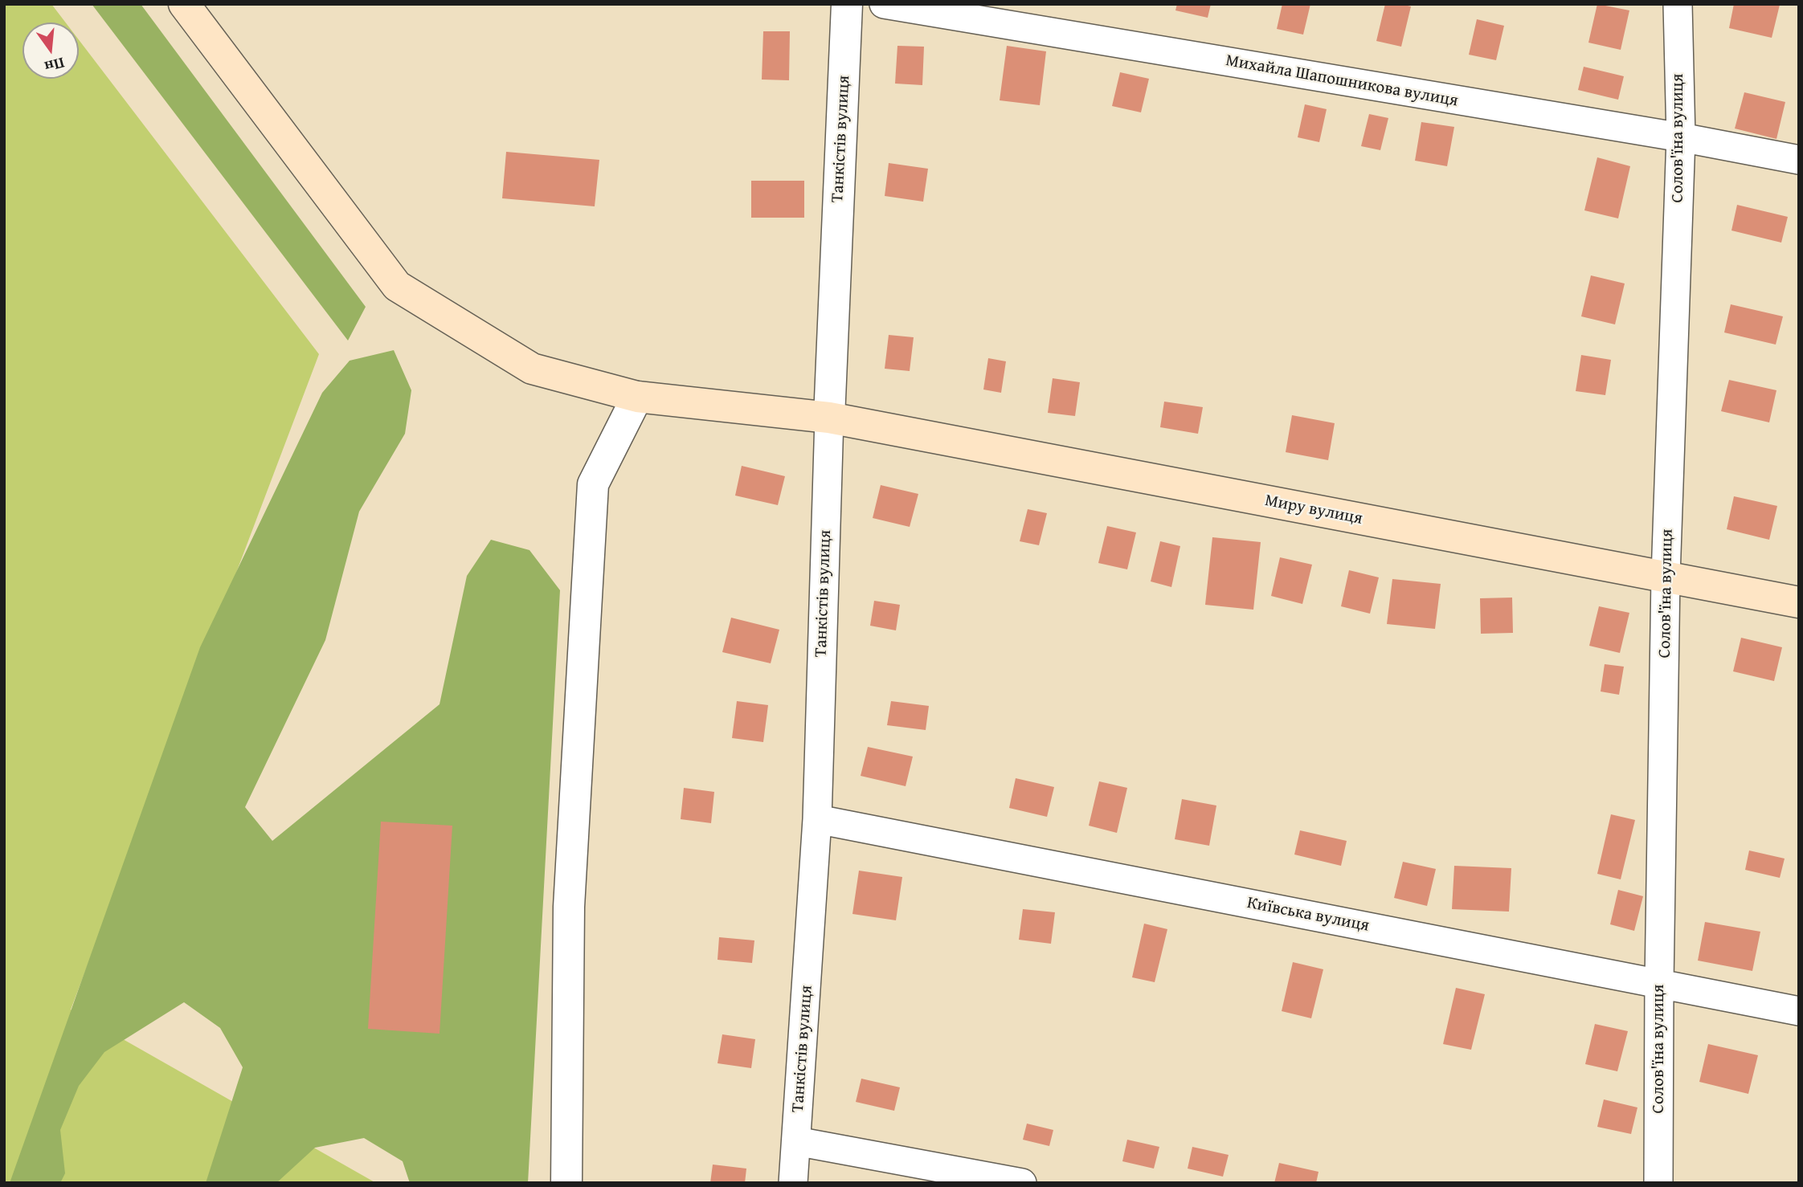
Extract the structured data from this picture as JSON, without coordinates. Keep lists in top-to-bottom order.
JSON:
{
  "streets": {
    "main road": ["Миру вулиця"],
    "street": [
      "Михайла Шапошникова вулиця",
      "Солов'їна вулиця",
      "Танкістів вулиця",
      "Київська вулиця"
    ]
  },
  "crossings": [
    ["Михайла Шапошникова вулиця", "Солов'їна вулиця"],
    ["Солов'їна вулиця", "Миру вулиця"],
    ["Солов'їна вулиця", "Київська вулиця"],
    ["Танкістів вулиця", "Миру вулиця"],
    ["Танкістів вулиця", "Київська вулиця"]
  ],
  "north": "bottom"
}
